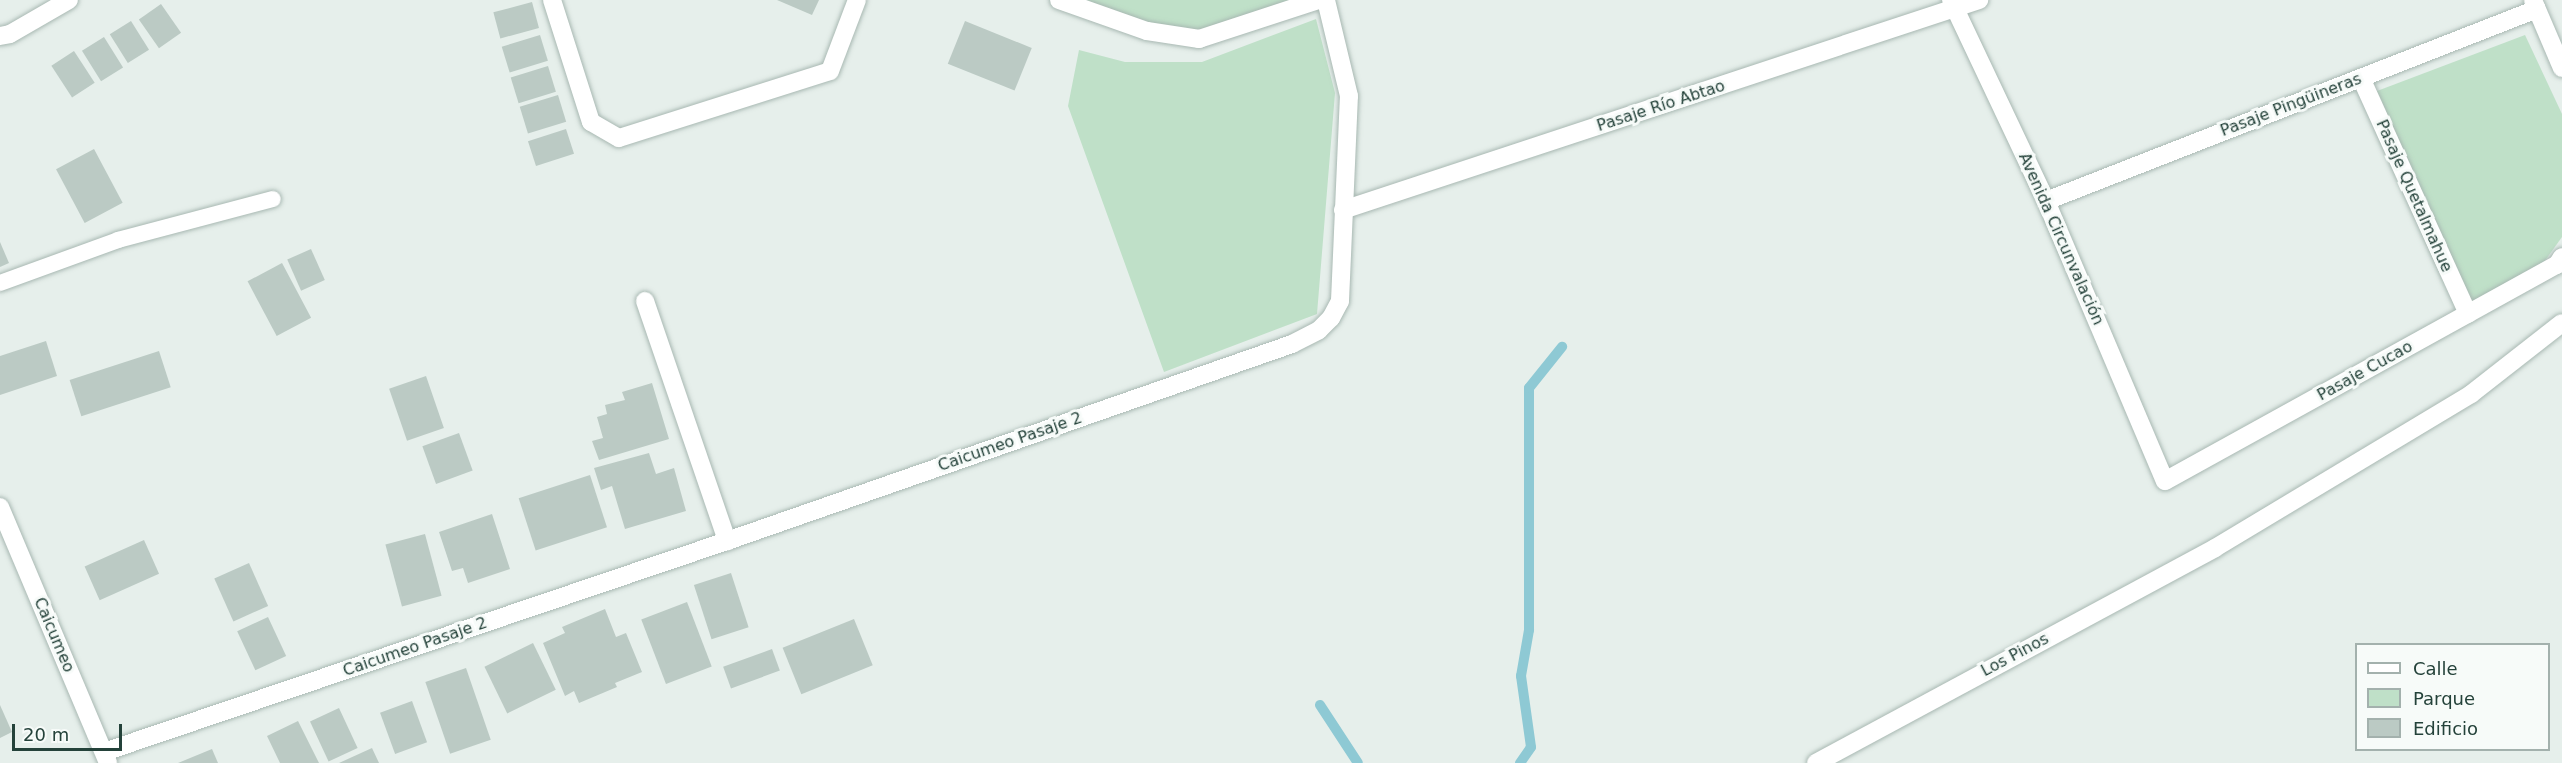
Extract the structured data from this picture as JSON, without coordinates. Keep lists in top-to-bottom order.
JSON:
{
  "streets": {
    "street": [
      "Pasaje Pingüineras",
      "Pasaje Río Abtao",
      "Pasaje Quetalmahue",
      "Avenida Circunvalación",
      "Pasaje Cucao",
      "Caicumeo Pasaje 2",
      "Caicumeo",
      "Los Pinos"
    ]
  },
  "crossings": [
    ["Pasaje Pingüineras", "Pasaje Quetalmahue"],
    ["Pasaje Pingüineras", "Avenida Circunvalación"],
    ["Pasaje Río Abtao", "Avenida Circunvalación"],
    ["Pasaje Río Abtao", "Caicumeo Pasaje 2"],
    ["Pasaje Quetalmahue", "Pasaje Cucao"],
    ["Avenida Circunvalación", "Pasaje Cucao"],
    ["Caicumeo Pasaje 2", "Caicumeo"]
  ],
  "legend": ["Calle", "Parque", "Edificio"],
  "scale_bar": "20 m"
}
